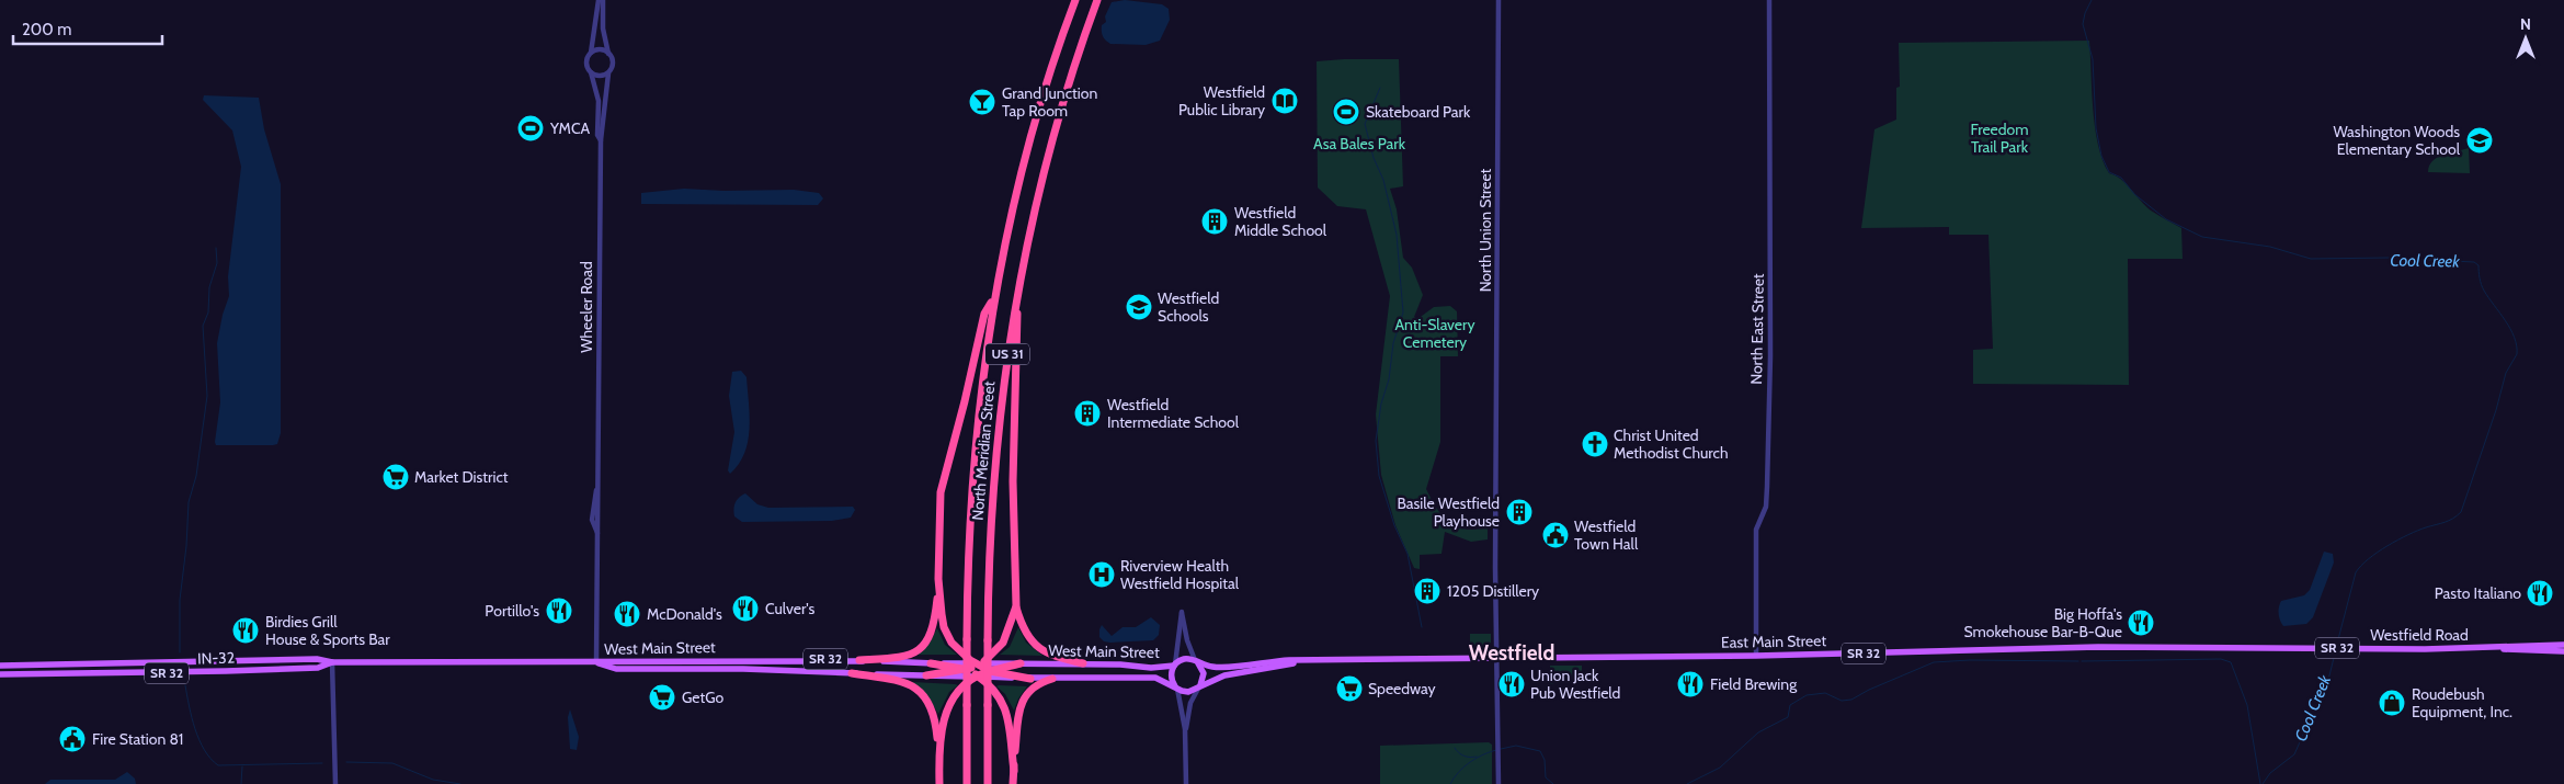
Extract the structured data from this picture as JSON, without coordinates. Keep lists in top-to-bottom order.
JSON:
{
  "streets": {
    "highway": ["US 31", "North Meridian Street"],
    "main road": [
      "Westfield Road",
      "East Main Street",
      "West Main Street",
      "SR 32",
      "IN-32"
    ],
    "street": ["North Union Street", "Wheeler Road", "North East Street"]
  },
  "crossings": [
    ["North Union Street", "East Main Street"],
    ["North Union Street", "SR 32"],
    ["Wheeler Road", "West Main Street"],
    ["Wheeler Road", "IN-32"],
    ["North East Street", "East Main Street"],
    ["Westfield Road", "East Main Street"],
    ["East Main Street", "SR 32"],
    ["West Main Street", "SR 32"],
    ["West Main Street", "IN-32"]
  ],
  "districts": ["Westfield"],
  "water": ["Cool Creek"],
  "parks": ["Freedom Trail Park", "Asa Bales Park", "Anti-Slavery Cemetery"],
  "places": {
    "library": ["Westfield Public Library"],
    "bar": ["Grand Junction Tap Room"],
    "sports": ["Skateboard Park", "YMCA"],
    "school or university": ["Washington Woods Elementary School", "Westfield Schools"],
    "building": [
      "Westfield Middle School",
      "Westfield Intermediate School",
      "Basile Westfield Playhouse",
      "1205 Distillery"
    ],
    "church": ["Christ United Methodist Church"],
    "supermarket": ["Market District", "Speedway", "GetGo"],
    "public building": ["Westfield Town Hall", "Fire Station 81"],
    "hospital": ["Riverview Health Westfield Hospital"],
    "restaurant": [
      "Pasto Italiano",
      "Culver's",
      "Portillo's",
      "McDonald's",
      "Big Hoffa's Smokehouse Bar-B-Que",
      "Birdies Grill House & Sports Bar",
      "Union Jack Pub Westfield",
      "Field Brewing"
    ],
    "shop": ["Roudebush Equipment, Inc."]
  },
  "scale_bar": "200 m",
  "north": "top"
}
